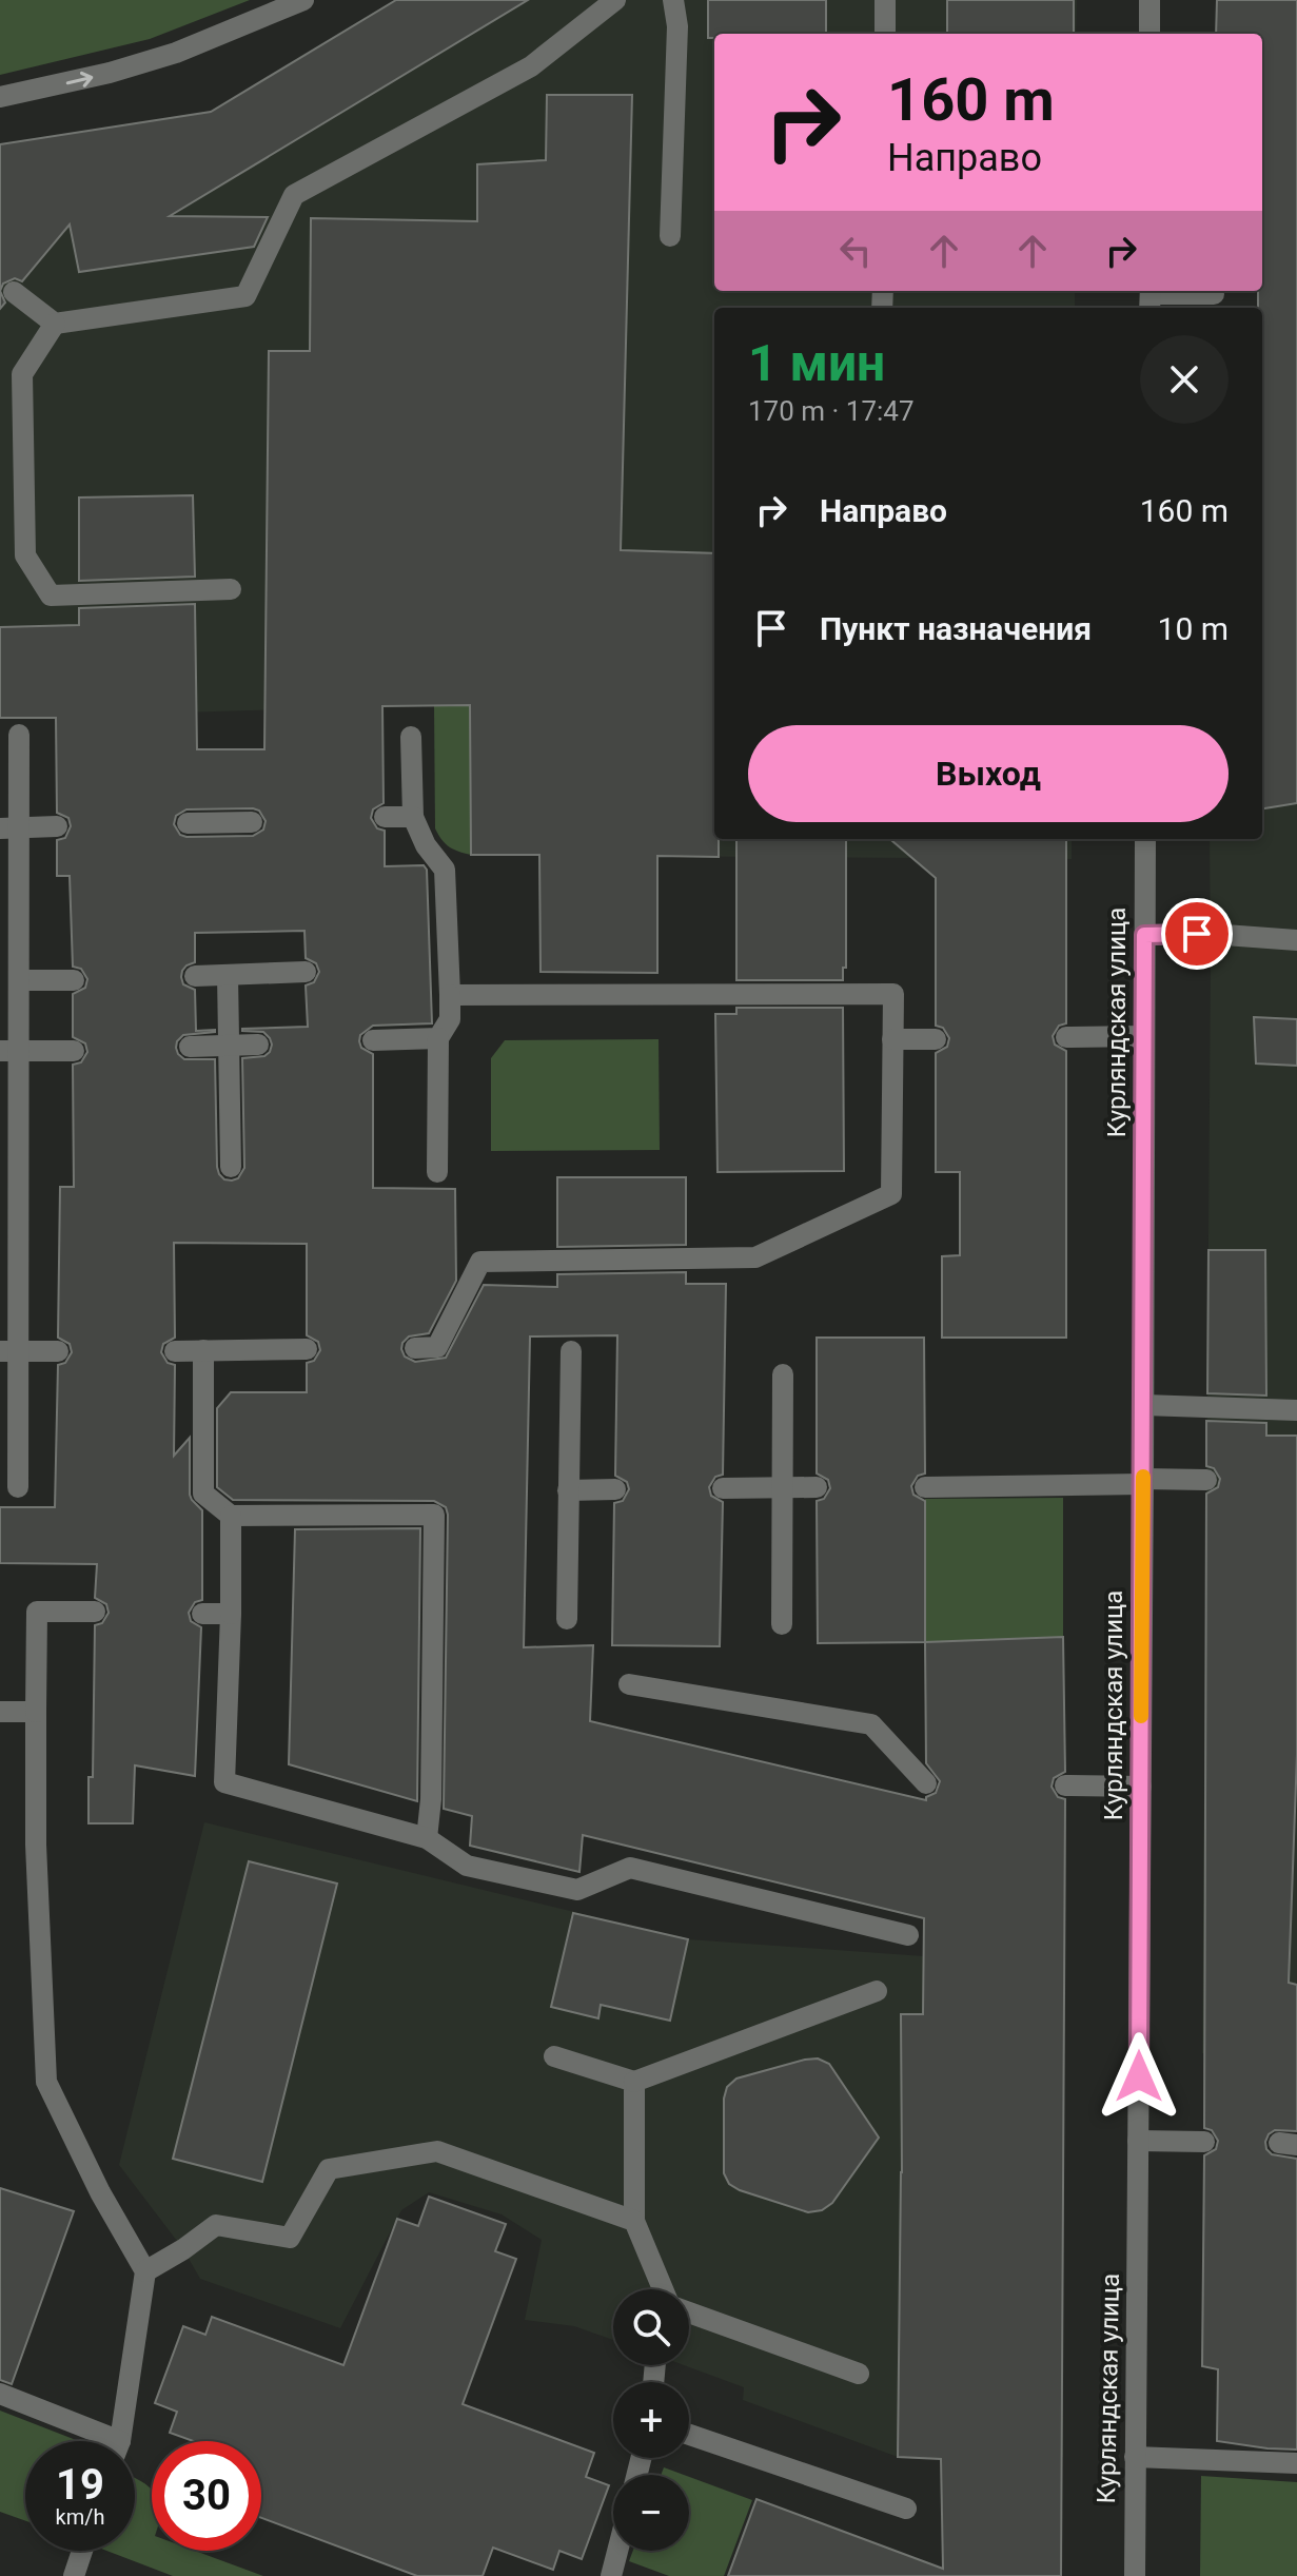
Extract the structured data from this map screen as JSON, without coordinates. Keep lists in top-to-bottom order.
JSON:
{
  "streets": {
    "street": ["Курляндская улица"]
  },
  "page": {
    "turn": ["160 m", "Направо"],
    "heading": ["1 мин", "170 m · 17:47"],
    "list": [
      {
        "name": "Направо",
        "value": "160 m"
      },
      {
        "name": "Пункт назначения",
        "value": "10 m"
      }
    ],
    "buttons": "Выход",
    "map_buttons": ["+", "−"],
    "speed": "19 km/h",
    "limit": "30"
  }
}
